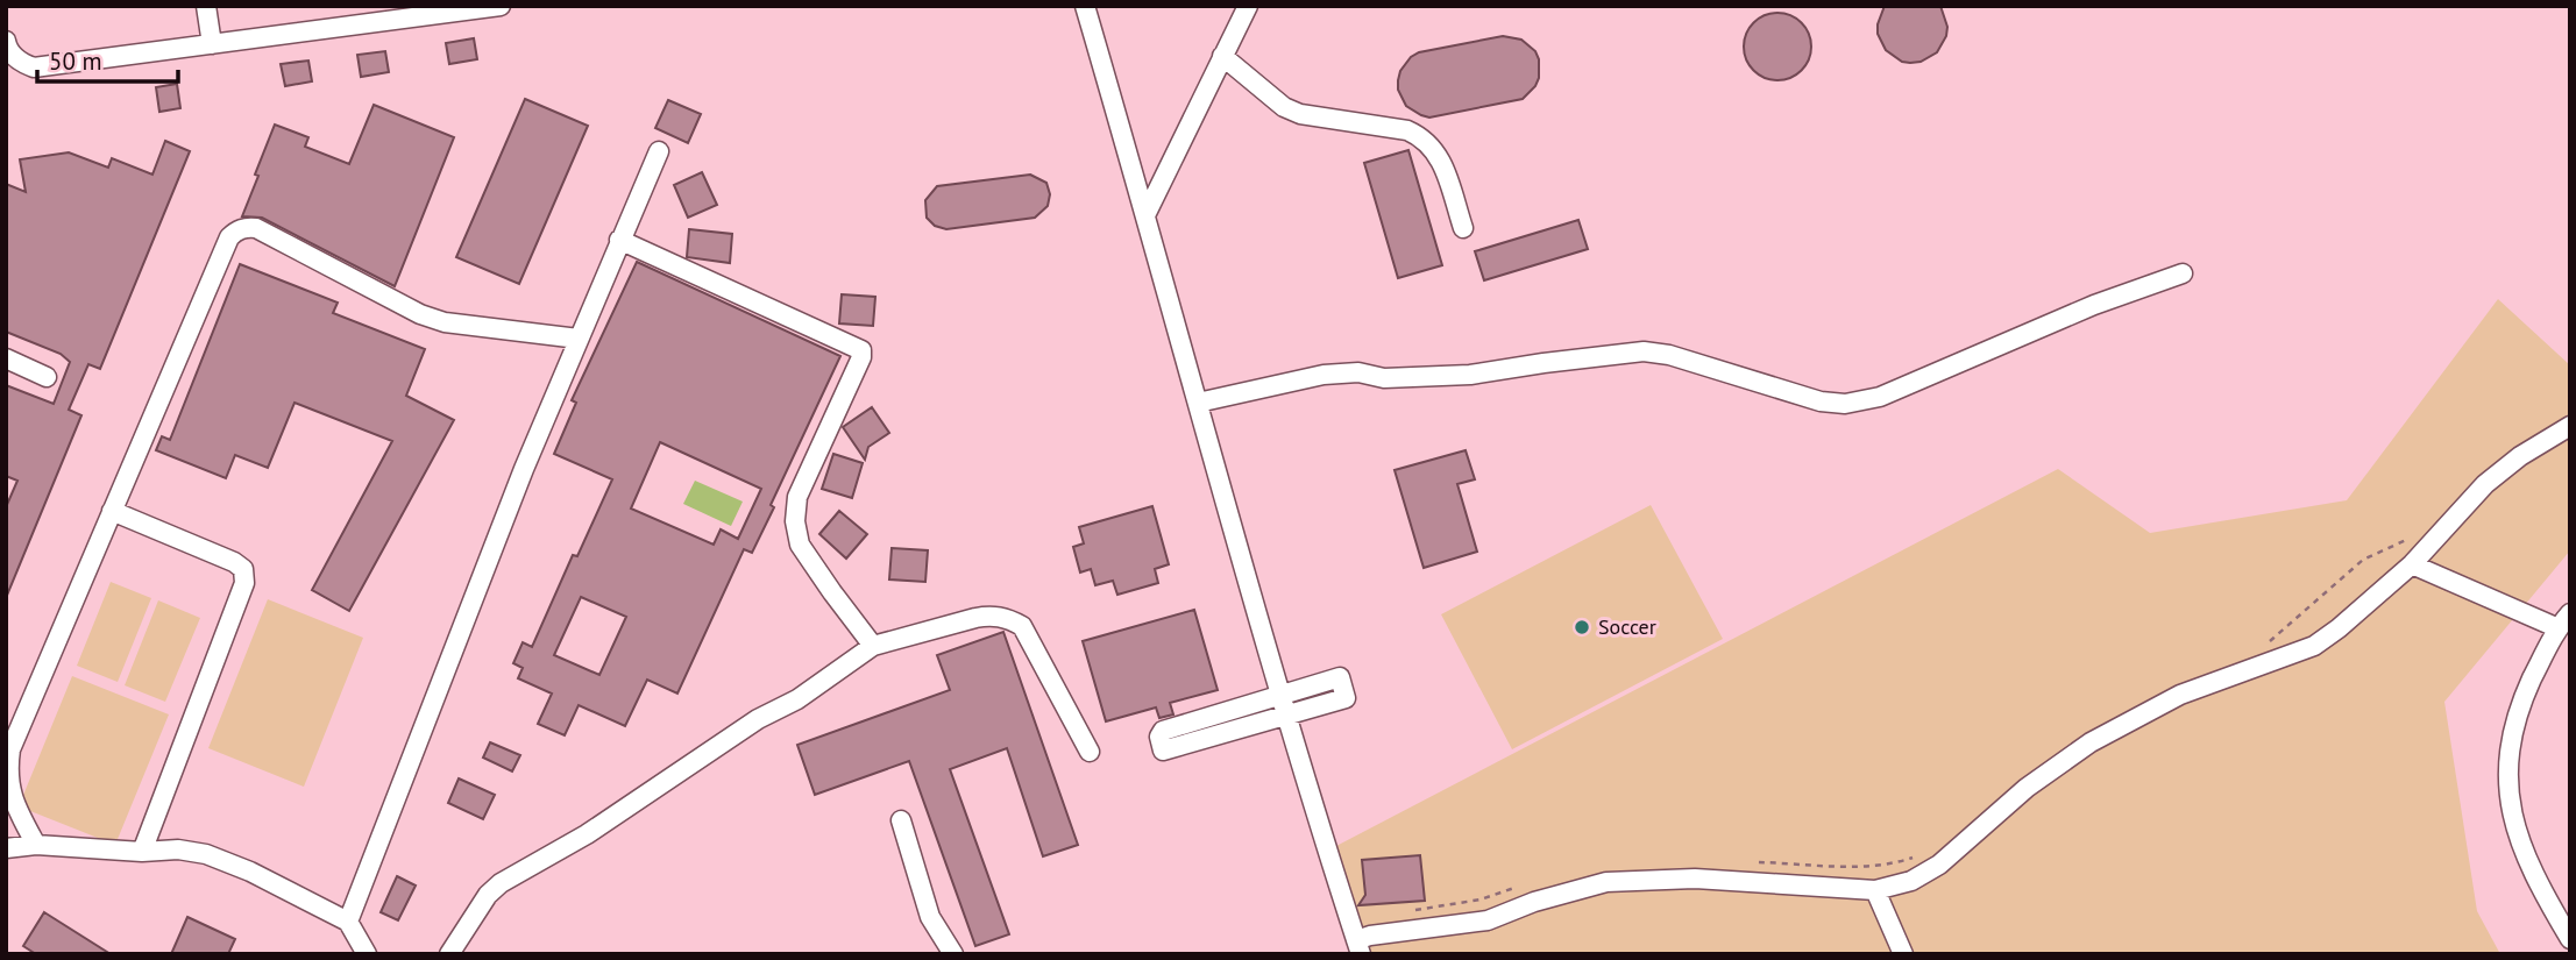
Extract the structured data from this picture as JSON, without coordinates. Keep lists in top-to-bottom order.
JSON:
{
  "places": ["Soccer"],
  "scale_bar": "50 m"
}
